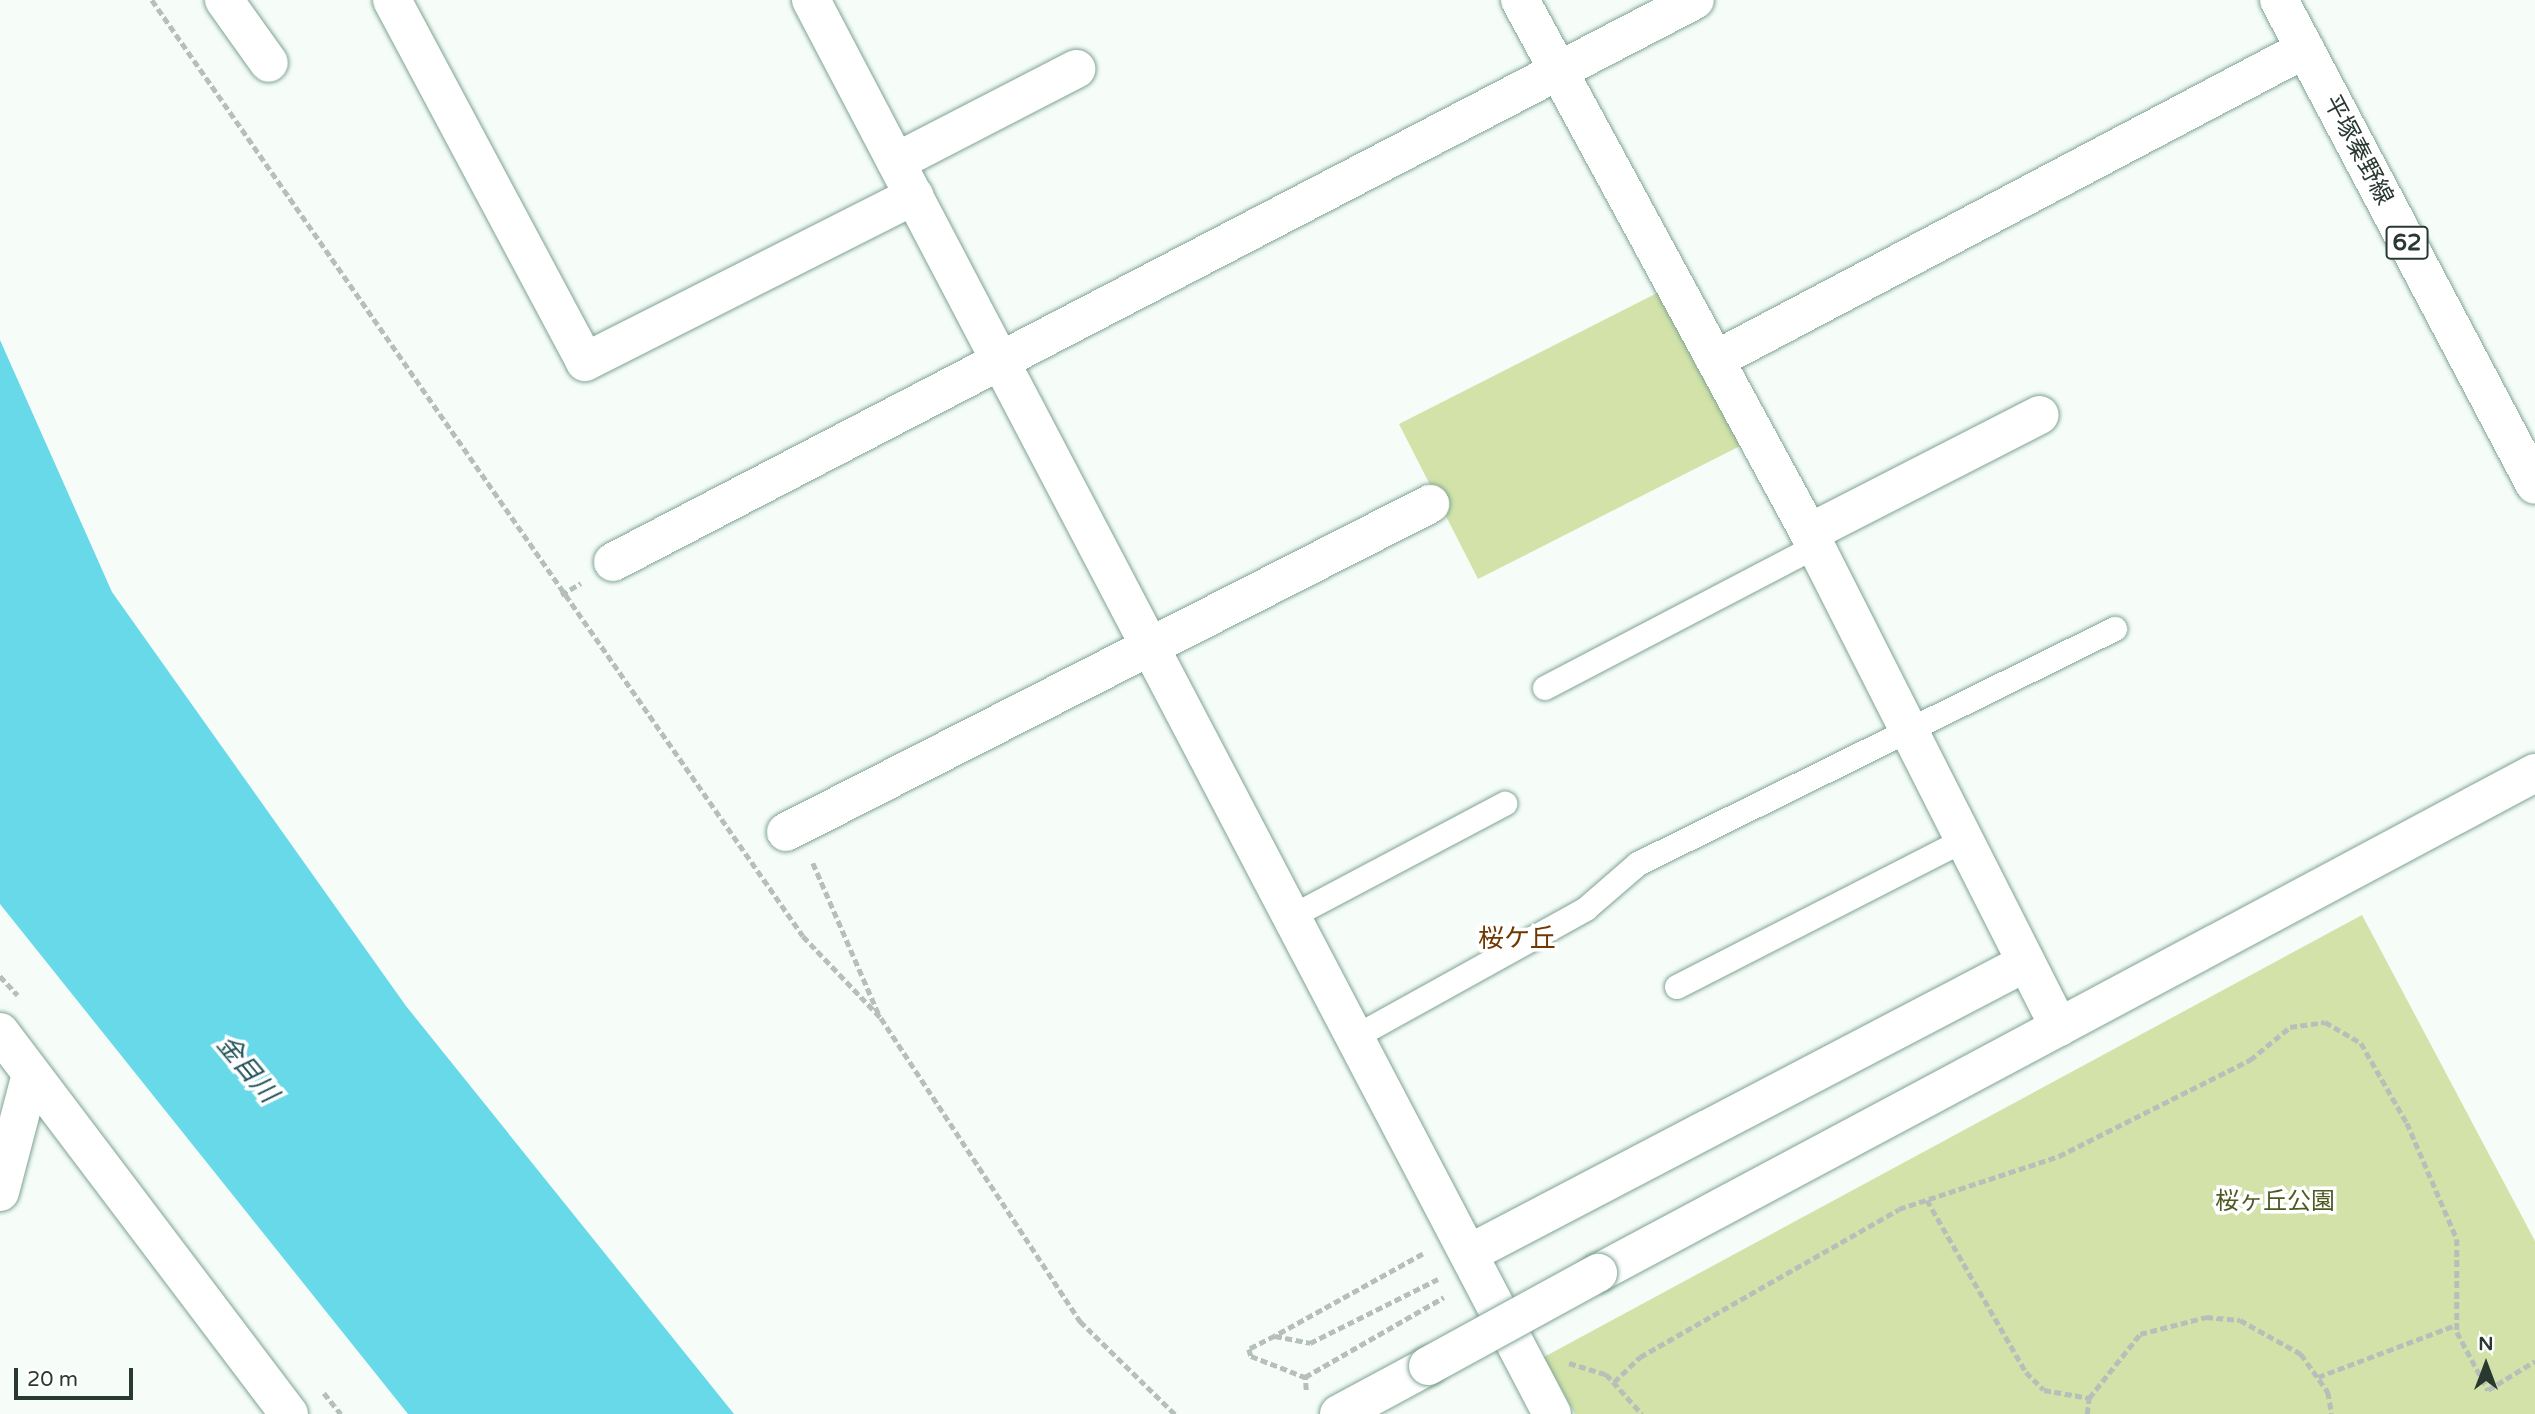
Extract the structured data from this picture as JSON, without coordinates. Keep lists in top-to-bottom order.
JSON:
{
  "streets": {
    "street": ["平塚秦野線", "62"]
  },
  "districts": ["桜ケ丘"],
  "water": ["金目川"],
  "parks": ["桜ヶ丘公園"],
  "scale_bar": "20 m",
  "north": "top"
}
